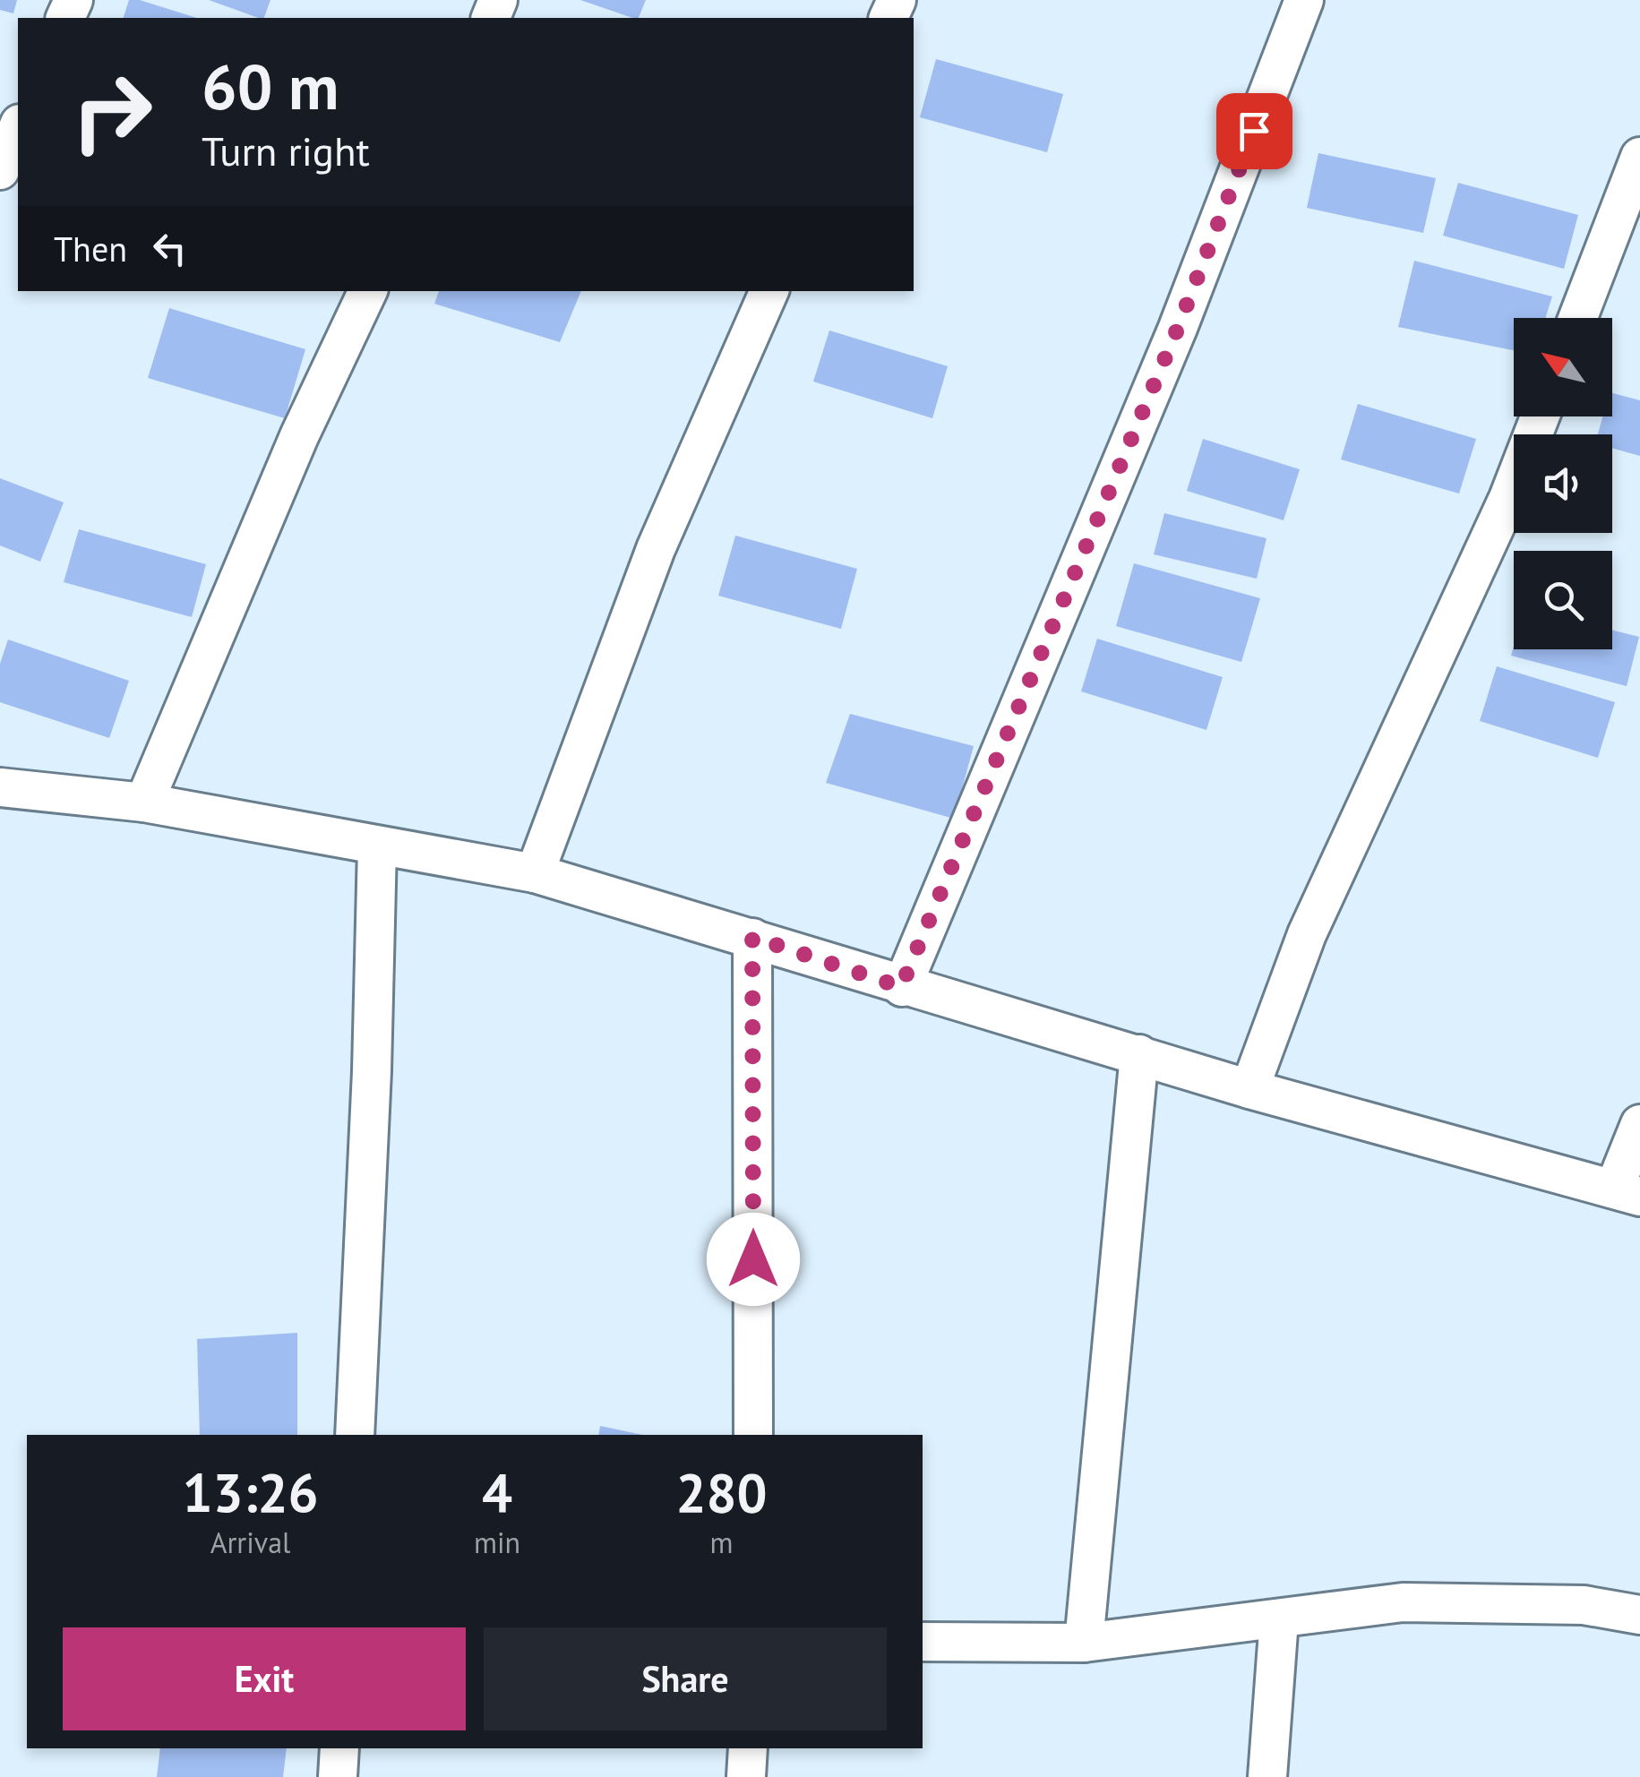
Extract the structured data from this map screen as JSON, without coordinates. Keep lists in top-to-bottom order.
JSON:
{
  "north": "top left",
  "page": {
    "turn": ["60 m", "Turn right"],
    "then": "Then",
    "eta": [
      "13:26",
      "Arrival",
      "4",
      "min",
      "280",
      "m"
    ],
    "buttons": ["Exit", "Share"]
  }
}
